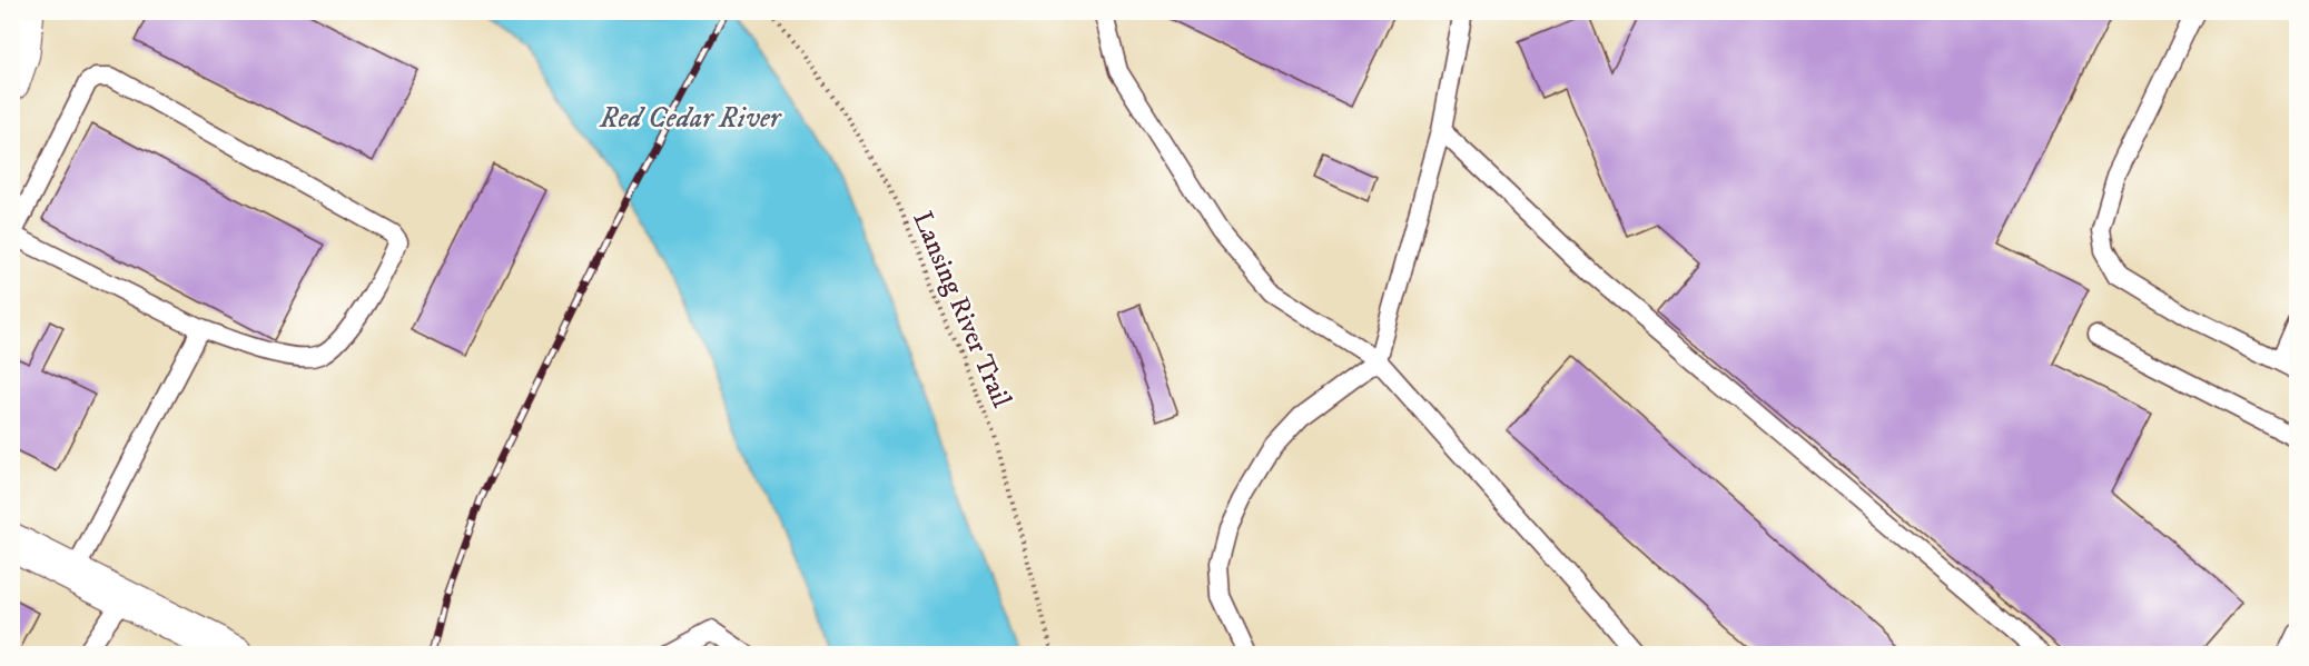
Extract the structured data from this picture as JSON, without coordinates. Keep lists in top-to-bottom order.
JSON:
{
  "streets": {
    "path": ["Lansing River Trail"]
  },
  "water": ["Red Cedar River"]
}
